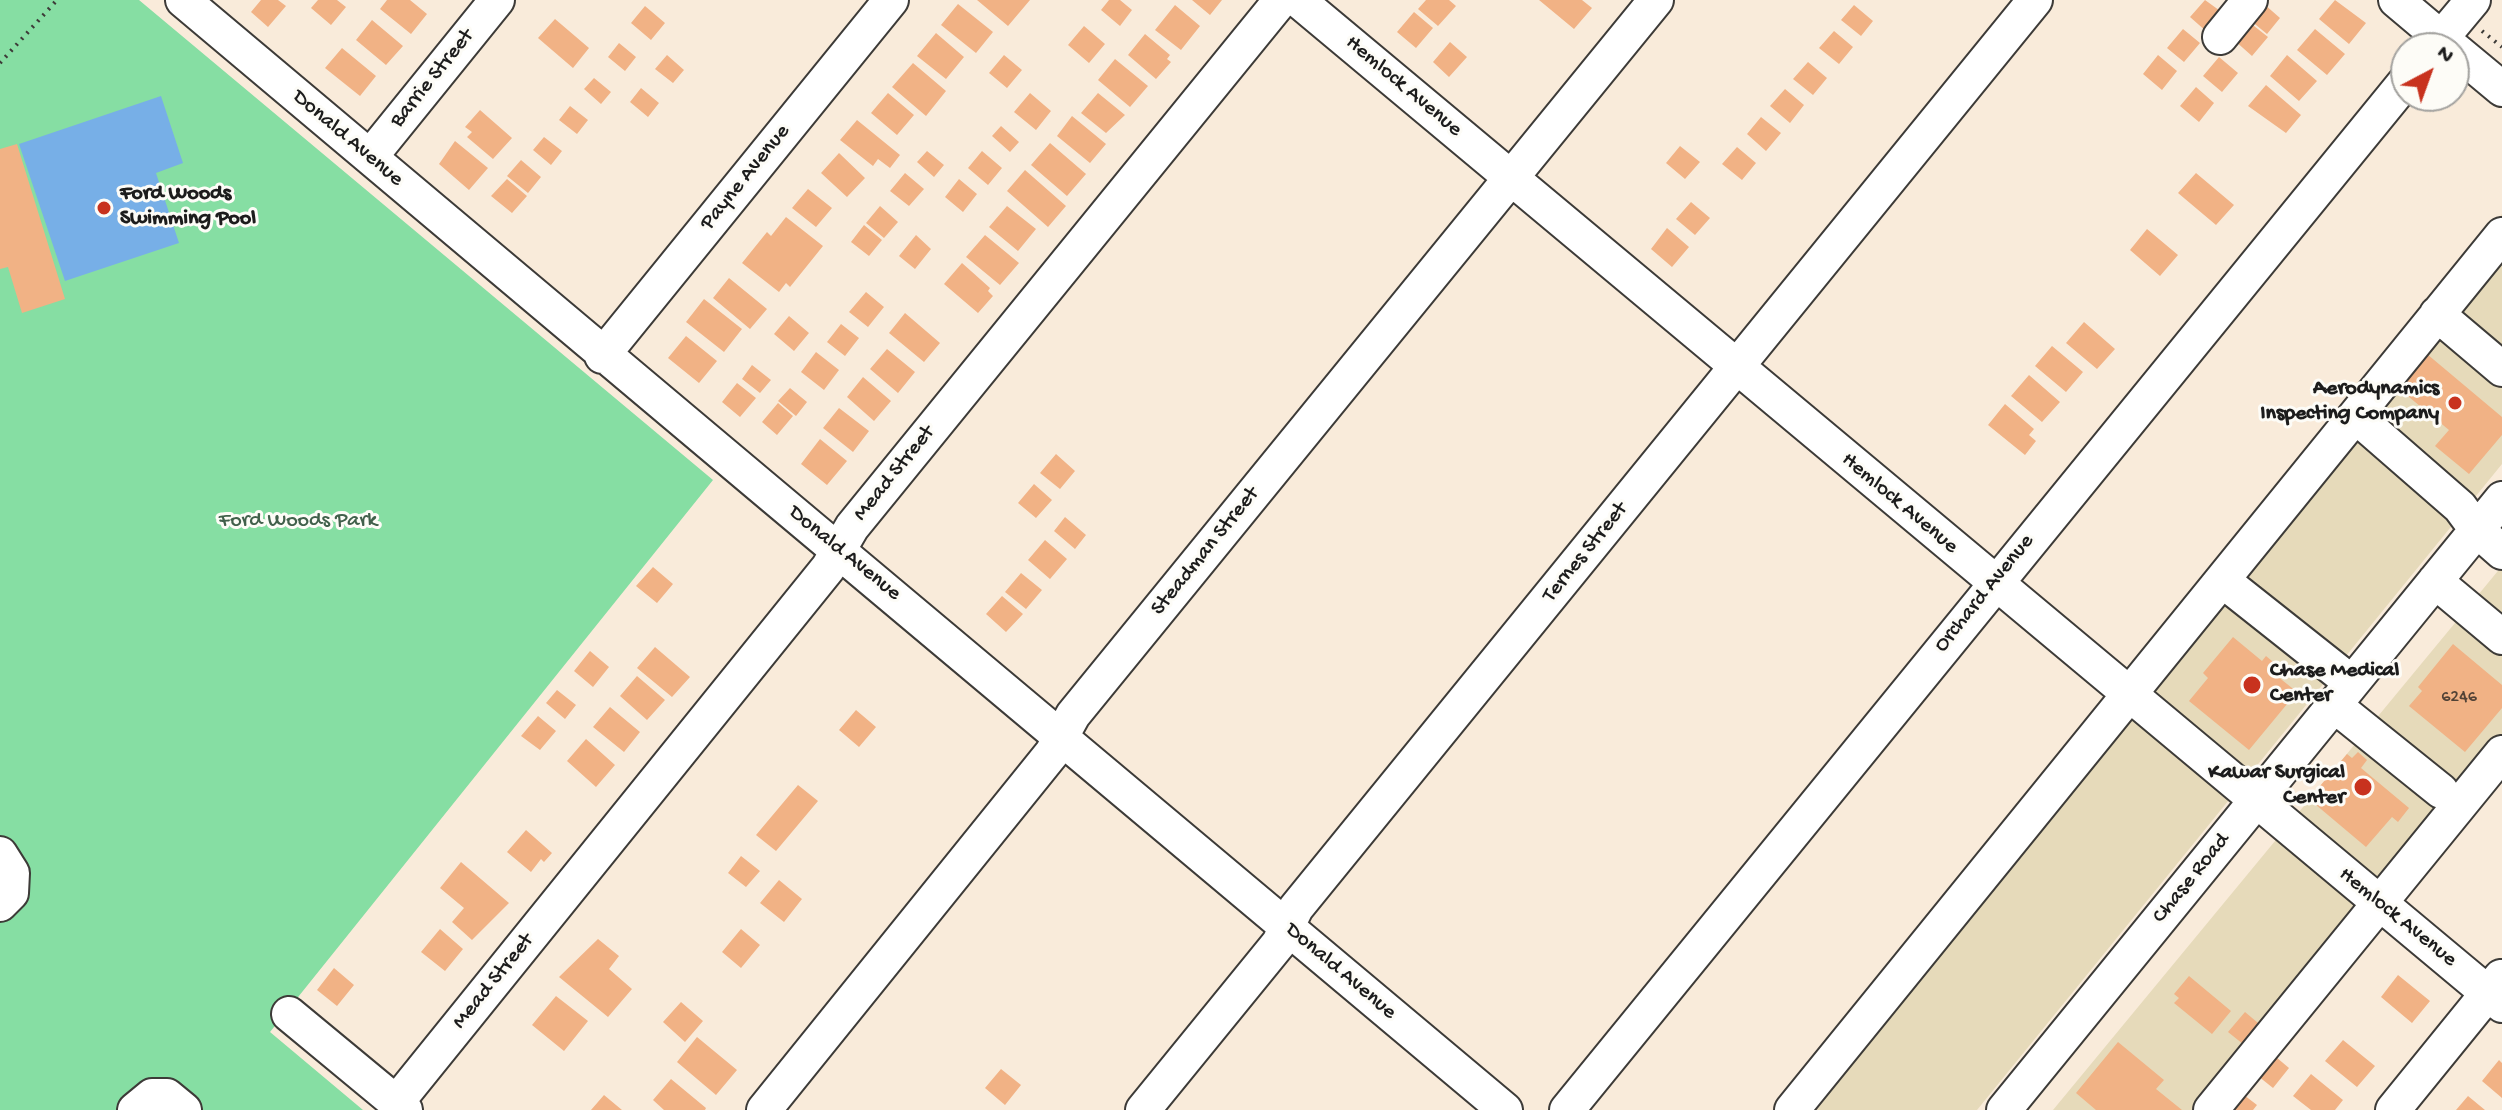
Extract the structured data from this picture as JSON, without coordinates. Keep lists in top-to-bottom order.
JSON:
{
  "streets": {
    "street": [
      "Barrie Street",
      "Hemlock Avenue",
      "Donald Avenue",
      "Payne Avenue",
      "Mead Street",
      "Steadman Street",
      "Ternes Street",
      "Orchard Avenue",
      "Chase Road"
    ]
  },
  "crossings": [
    ["Barrie Street", "Donald Avenue"],
    ["Hemlock Avenue", "Steadman Street"],
    ["Hemlock Avenue", "Ternes Street"],
    ["Hemlock Avenue", "Orchard Avenue"],
    ["Hemlock Avenue", "Chase Road"],
    ["Donald Avenue", "Payne Avenue"],
    ["Donald Avenue", "Mead Street"],
    ["Donald Avenue", "Steadman Street"],
    ["Donald Avenue", "Ternes Street"]
  ],
  "parks": ["Ford Woods Park"],
  "places": [
    "Ford Woods Swimming Pool",
    "Aerodynamics Inspecting Company",
    "Chase Medical Center",
    "Kawar Surgical Center"
  ],
  "house_numbers": ["6246"],
  "north": "top right"
}
